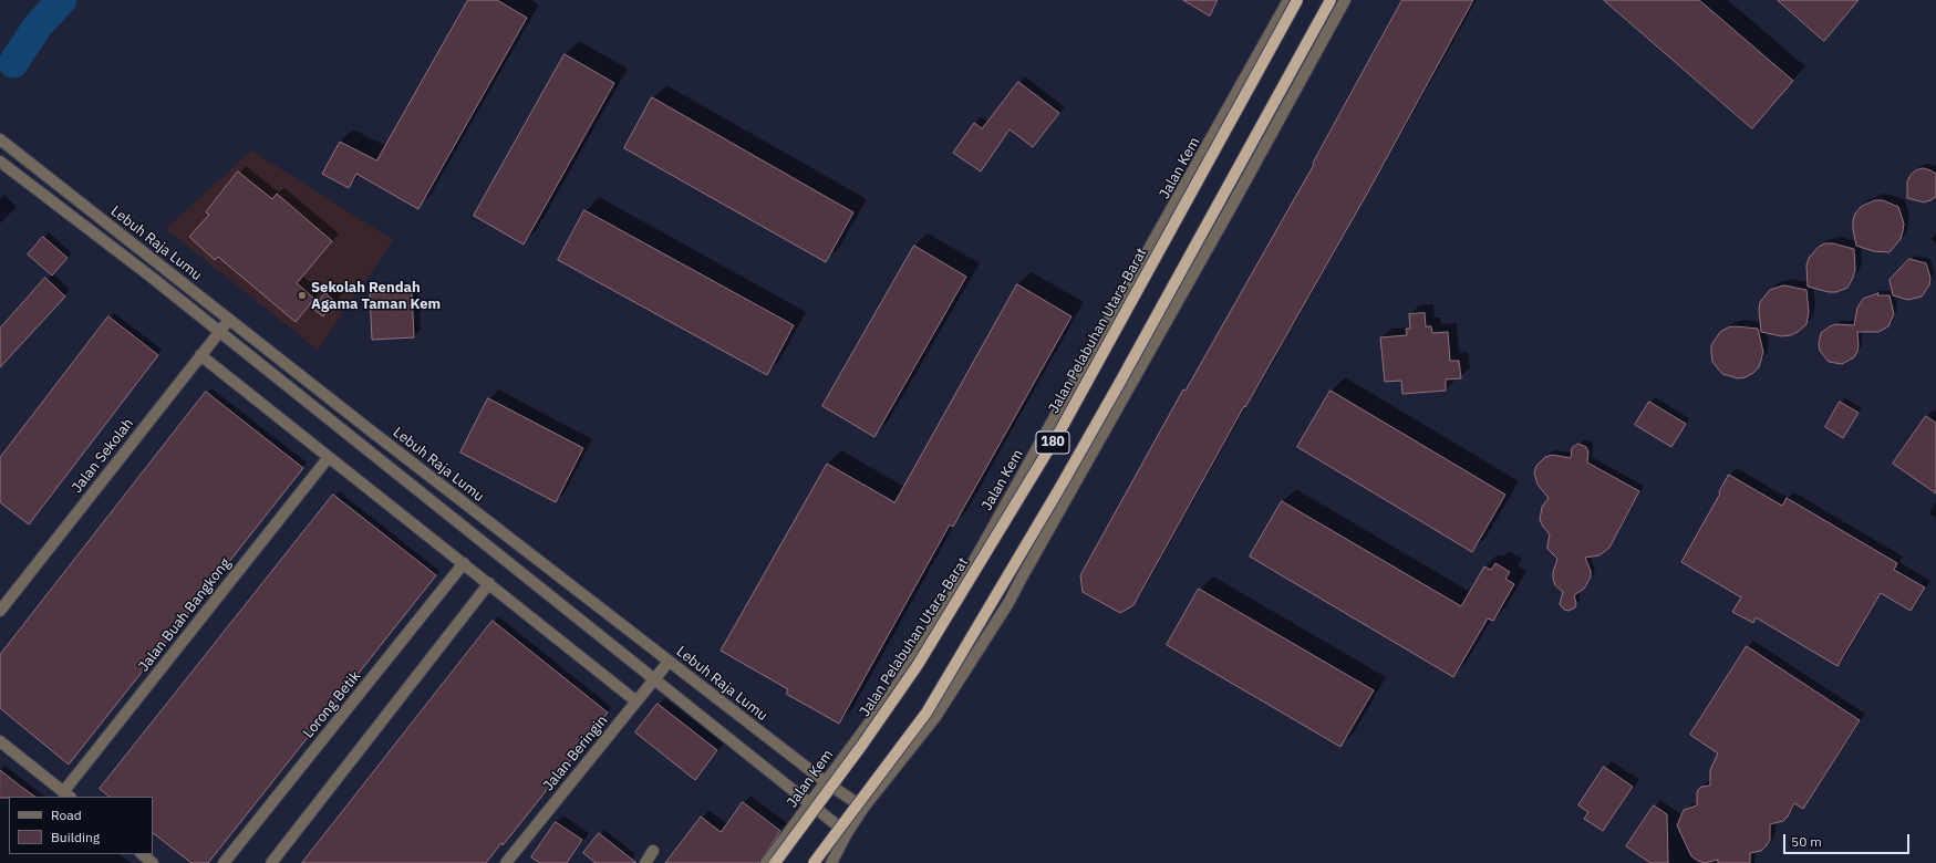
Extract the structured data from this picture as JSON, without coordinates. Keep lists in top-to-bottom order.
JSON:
{
  "streets": {
    "main road": ["Jalan Pelabuhan Utara-Barat", "180"],
    "street": [
      "Jalan Kem",
      "Lebuh Raja Lumu",
      "Jalan Sekolah",
      "Jalan Buah Bangkong",
      "Lorong Betik",
      "Jalan Beringin"
    ]
  },
  "crossings": [
    ["Jalan Kem", "Lebuh Raja Lumu"],
    ["Lebuh Raja Lumu", "Jalan Sekolah"],
    ["Lebuh Raja Lumu", "Jalan Beringin"]
  ],
  "places": ["Sekolah Rendah Agama Taman Kem"],
  "legend": ["Road", "Building"],
  "scale_bar": "50 m"
}
